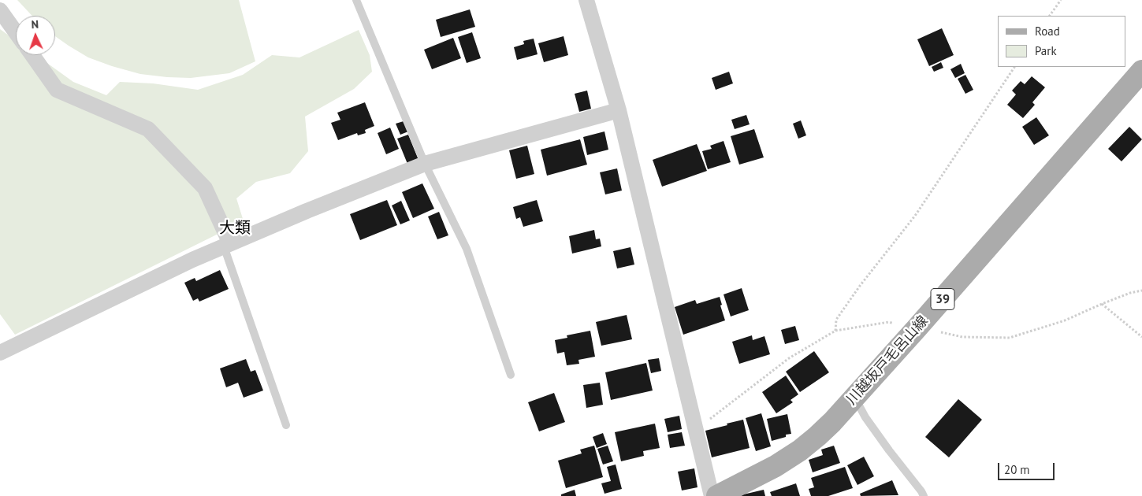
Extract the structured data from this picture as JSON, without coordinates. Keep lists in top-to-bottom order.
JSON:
{
  "streets": {
    "main road": ["39", "川越坂戸毛呂山線"]
  },
  "districts": ["大類"],
  "legend": ["Road", "Park"],
  "scale_bar": "20 m",
  "north": "top"
}
